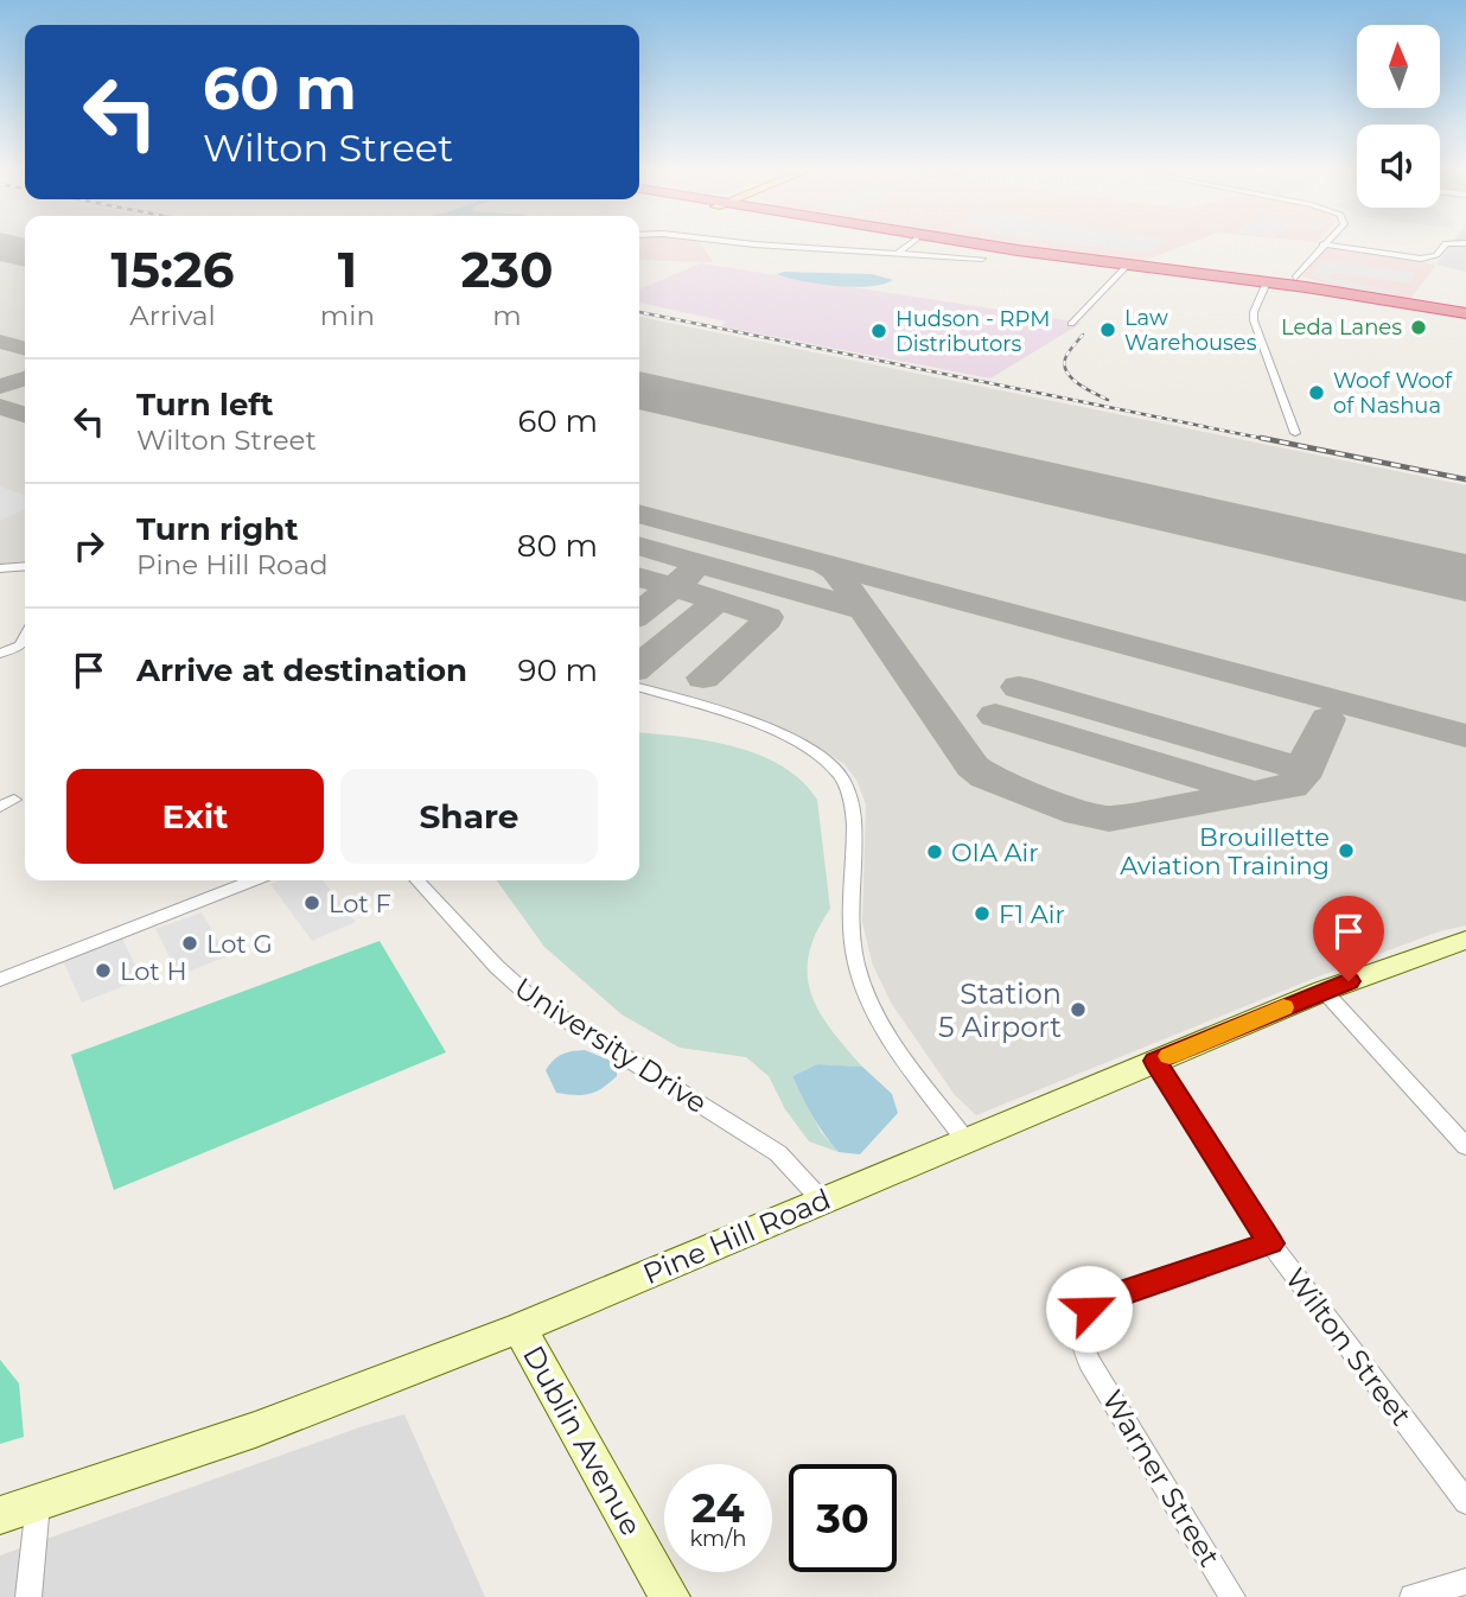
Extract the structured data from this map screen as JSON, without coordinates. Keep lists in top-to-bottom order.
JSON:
{
  "streets": {
    "street": [
      "University Drive",
      "Pine Hill Road",
      "Wilton Street",
      "Dublin Avenue",
      "Warner Street"
    ]
  },
  "crossings": [
    ["University Drive", "Pine Hill Road"],
    ["Pine Hill Road", "Wilton Street"],
    ["Pine Hill Road", "Dublin Avenue"],
    ["Wilton Street", "Warner Street"]
  ],
  "places": [
    "Leda Lanes",
    "Law Warehouses",
    "Hudson - RPM Distributors",
    "Woof Woof of Nashua",
    "Brouillette Aviation Training",
    "OIA Air",
    "Lot F",
    "F1 Air",
    "Lot G",
    "Lot H",
    "Station 5 Airport"
  ],
  "north": "top",
  "page": {
    "turn": ["60 m", "Wilton Street"],
    "eta": [
      "15:26",
      "Arrival",
      "1",
      "min",
      "230",
      "m"
    ],
    "list": [
      {
        "name": "Turn left",
        "note": "Wilton Street",
        "value": "60 m"
      },
      {
        "name": "Turn right",
        "note": "Pine Hill Road",
        "value": "80 m"
      },
      {
        "name": "Arrive at destination",
        "value": "90 m"
      }
    ],
    "buttons": ["Exit", "Share"],
    "speed": "24 km/h",
    "limit": "30"
  }
}
